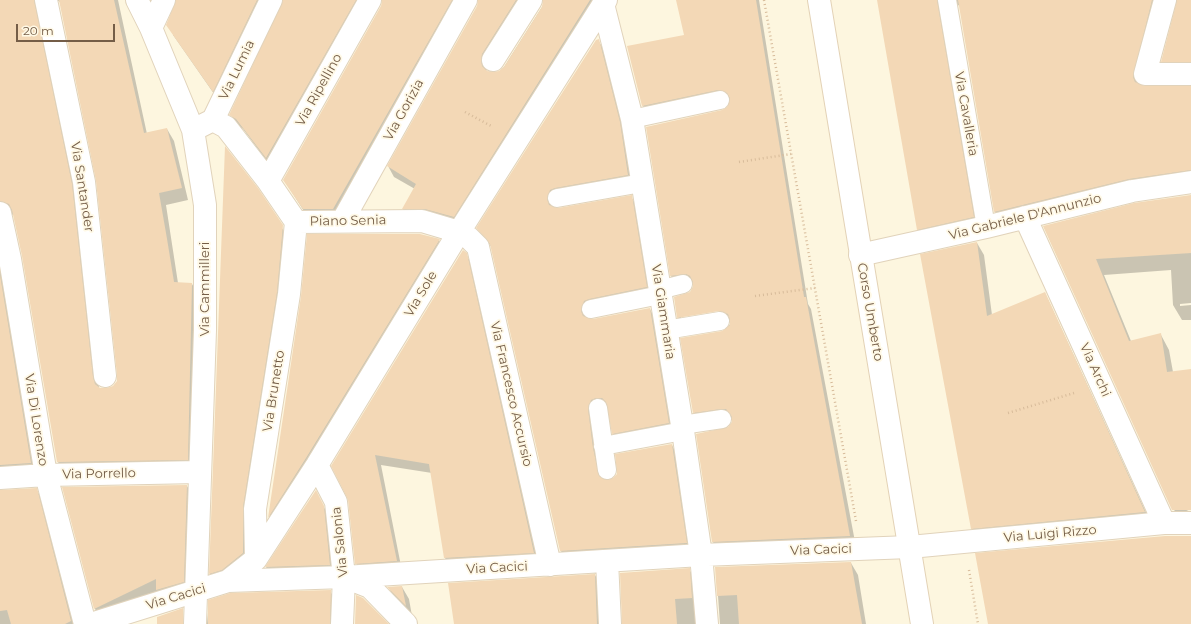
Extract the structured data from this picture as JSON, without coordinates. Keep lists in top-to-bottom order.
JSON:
{
  "streets": {
    "street": [
      "Via Lumia",
      "Via Ripellino",
      "Via Gorizia",
      "Via Santander",
      "Via Gabriele D'Annunzio",
      "Piano Senia",
      "Via Cammilleri",
      "Via Sole",
      "Via Giammaria",
      "Corso Umberto",
      "Via Archi",
      "Via Brunetto",
      "Via Francesco Accursio",
      "Via Di Lorenzo",
      "Via Porrello",
      "Via Luigi Rizzo",
      "Via Salonia",
      "Via Cacici"
    ],
    "lane": ["Via Cavalleria"]
  },
  "crossings": [
    ["Via Lumia", "Piano Senia"],
    ["Via Ripellino", "Piano Senia"],
    ["Via Gorizia", "Piano Senia"],
    ["Via Cavalleria", "Via Gabriele D'Annunzio"],
    ["Via Gabriele D'Annunzio", "Corso Umberto"],
    ["Via Gabriele D'Annunzio", "Via Archi"],
    ["Piano Senia", "Via Sole"],
    ["Piano Senia", "Via Brunetto"],
    ["Piano Senia", "Via Francesco Accursio"],
    ["Via Cammilleri", "Via Porrello"],
    ["Via Cammilleri", "Via Cacici"],
    ["Via Sole", "Via Giammaria"],
    ["Via Sole", "Via Brunetto"],
    ["Via Sole", "Via Francesco Accursio"],
    ["Via Sole", "Via Salonia"],
    ["Via Sole", "Via Cacici"],
    ["Via Giammaria", "Via Cacici"],
    ["Corso Umberto", "Via Luigi Rizzo"],
    ["Corso Umberto", "Via Cacici"],
    ["Via Archi", "Via Luigi Rizzo"],
    ["Via Francesco Accursio", "Via Cacici"],
    ["Via Di Lorenzo", "Via Porrello"],
    ["Via Luigi Rizzo", "Via Cacici"],
    ["Via Salonia", "Via Cacici"]
  ],
  "scale_bar": "20 m"
}
